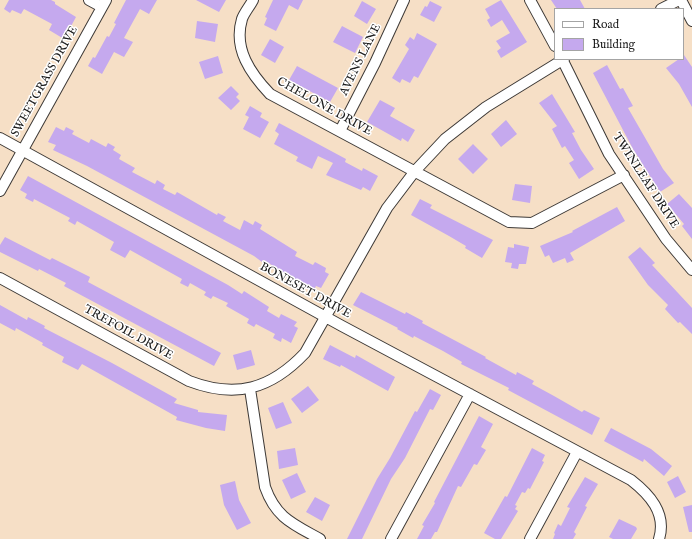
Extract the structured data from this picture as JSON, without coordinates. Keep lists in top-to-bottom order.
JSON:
{
  "streets": {
    "street": [
      "AVENS LANE",
      "SWEETGRASS DRIVE",
      "CHELONE DRIVE",
      "TWINLEAF DRIVE",
      "BONESET DRIVE",
      "TREFOIL DRIVE"
    ]
  },
  "crossings": [
    ["AVENS LANE", "CHELONE DRIVE"],
    ["SWEETGRASS DRIVE", "BONESET DRIVE"],
    ["CHELONE DRIVE", "TWINLEAF DRIVE"],
    ["CHELONE DRIVE", "TREFOIL DRIVE"],
    ["BONESET DRIVE", "TREFOIL DRIVE"]
  ],
  "legend": ["Road", "Building"]
}
